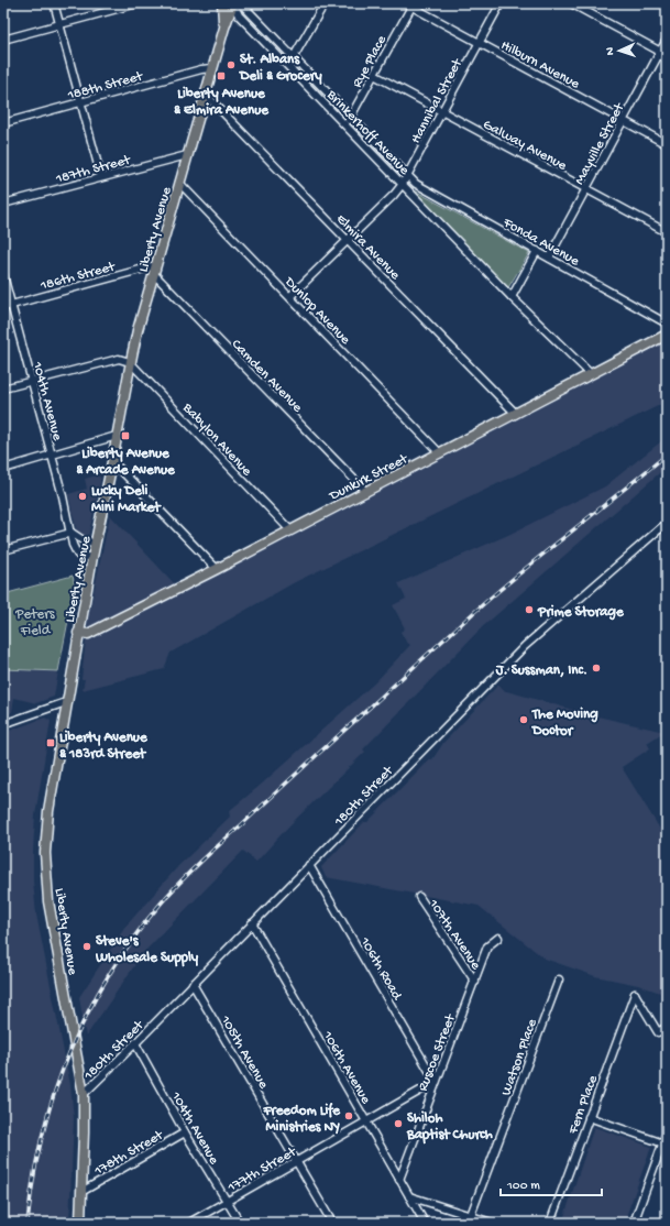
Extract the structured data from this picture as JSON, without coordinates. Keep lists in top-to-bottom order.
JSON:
{
  "streets": {
    "main road": ["Liberty Avenue", "Dunkirk Street"],
    "street": [
      "Rye Place",
      "Hilburn Avenue",
      "188th Street",
      "Hannibal Street",
      "Brinkerhoff Avenue",
      "Galway Avenue",
      "Mayville Street",
      "187th Street",
      "Fonda Avenue",
      "Elmira Avenue",
      "186th Street",
      "Dunlop Avenue",
      "Camden Avenue",
      "104th Avenue",
      "Babylon Avenue",
      "180th Street",
      "107th Avenue",
      "106th Road",
      "105th Avenue",
      "Ruscoe Street",
      "Watson Place",
      "106th Avenue",
      "Fern Place",
      "178th Street",
      "177th Street"
    ]
  },
  "crossings": [
    ["Rye Place", "Hilburn Avenue"],
    ["Rye Place", "Brinkerhoff Avenue"],
    ["Rye Place", "Galway Avenue"],
    ["Hilburn Avenue", "Hannibal Street"],
    ["Hilburn Avenue", "Mayville Street"],
    ["188th Street", "Liberty Avenue"],
    ["Hannibal Street", "Brinkerhoff Avenue"],
    ["Hannibal Street", "Galway Avenue"],
    ["Hannibal Street", "Fonda Avenue"],
    ["Hannibal Street", "Elmira Avenue"],
    ["Hannibal Street", "Dunlop Avenue"],
    ["Brinkerhoff Avenue", "Liberty Avenue"],
    ["Brinkerhoff Avenue", "Fonda Avenue"],
    ["Brinkerhoff Avenue", "Dunkirk Street"],
    ["Galway Avenue", "Mayville Street"],
    ["Mayville Street", "Fonda Avenue"],
    ["187th Street", "Liberty Avenue"],
    ["Liberty Avenue", "Elmira Avenue"],
    ["Liberty Avenue", "186th Street"],
    ["Liberty Avenue", "Dunlop Avenue"],
    ["Liberty Avenue", "Camden Avenue"],
    ["Liberty Avenue", "104th Avenue"],
    ["Liberty Avenue", "Babylon Avenue"],
    ["Liberty Avenue", "Dunkirk Street"],
    ["Liberty Avenue", "180th Street"],
    ["Liberty Avenue", "178th Street"],
    ["Elmira Avenue", "Dunkirk Street"],
    ["186th Street", "Camden Avenue"],
    ["186th Street", "104th Avenue"],
    ["Dunlop Avenue", "Dunkirk Street"],
    ["Camden Avenue", "Dunkirk Street"],
    ["104th Avenue", "180th Street"],
    ["104th Avenue", "178th Street"],
    ["104th Avenue", "177th Street"],
    ["Babylon Avenue", "Dunkirk Street"],
    ["180th Street", "106th Road"],
    ["180th Street", "105th Avenue"],
    ["180th Street", "106th Avenue"],
    ["107th Avenue", "Ruscoe Street"],
    ["106th Road", "Ruscoe Street"],
    ["106th Road", "177th Street"],
    ["105th Avenue", "177th Street"],
    ["Ruscoe Street", "106th Avenue"],
    ["Ruscoe Street", "177th Street"],
    ["106th Avenue", "177th Street"]
  ],
  "parks": ["Peters Field"],
  "places": {
    "other": [
      "St. Albans Deli & Grocery",
      "Lucky Deli Mini Market",
      "Prime Storage",
      "J. Sussman, Inc.",
      "The Moving Doctor",
      "Steve's Wholesale Supply",
      "Freedom Life Ministries NY",
      "Shiloh Baptist Church"
    ],
    "transit": ["Liberty Avenue & Elmira Avenue", "Liberty Avenue & Arcade Avenue", "Liberty Avenue & 183rd Street"]
  },
  "scale_bar": "100 m",
  "north": "left"
}
